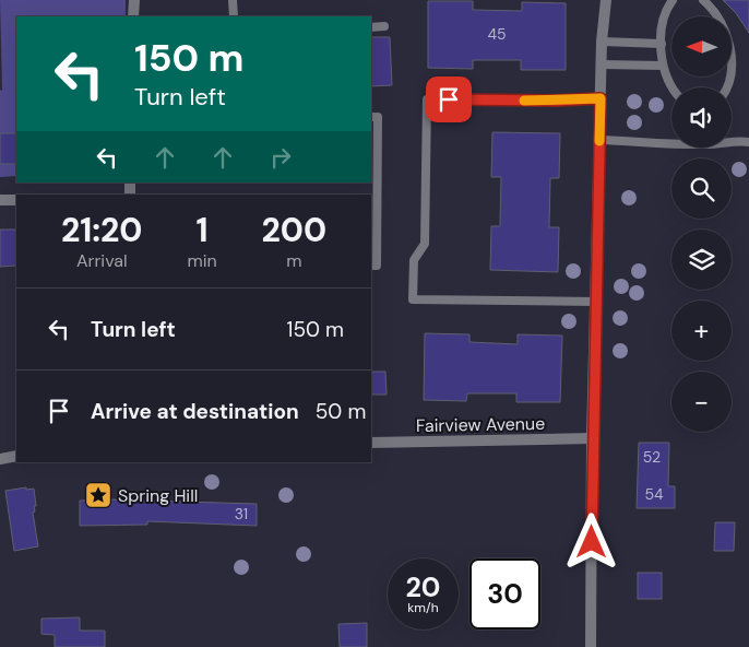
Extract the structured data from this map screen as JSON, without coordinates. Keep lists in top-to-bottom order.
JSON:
{
  "streets": {
    "street": ["Fairview Avenue"]
  },
  "places": {
    "place": ["Spring Hill"]
  },
  "house_numbers": [
    "45",
    "52",
    "54",
    "31"
  ],
  "north": "left",
  "page": {
    "map_buttons": ["+", "−"],
    "turn": ["150 m", "Turn left"],
    "eta": [
      "21:20",
      "Arrival",
      "1",
      "min",
      "200",
      "m"
    ],
    "list": [
      {
        "name": "Turn left",
        "value": "150 m"
      },
      {
        "name": "Arrive at destination",
        "value": "50 m"
      }
    ],
    "speed": "20 km/h",
    "limit": "30"
  }
}
